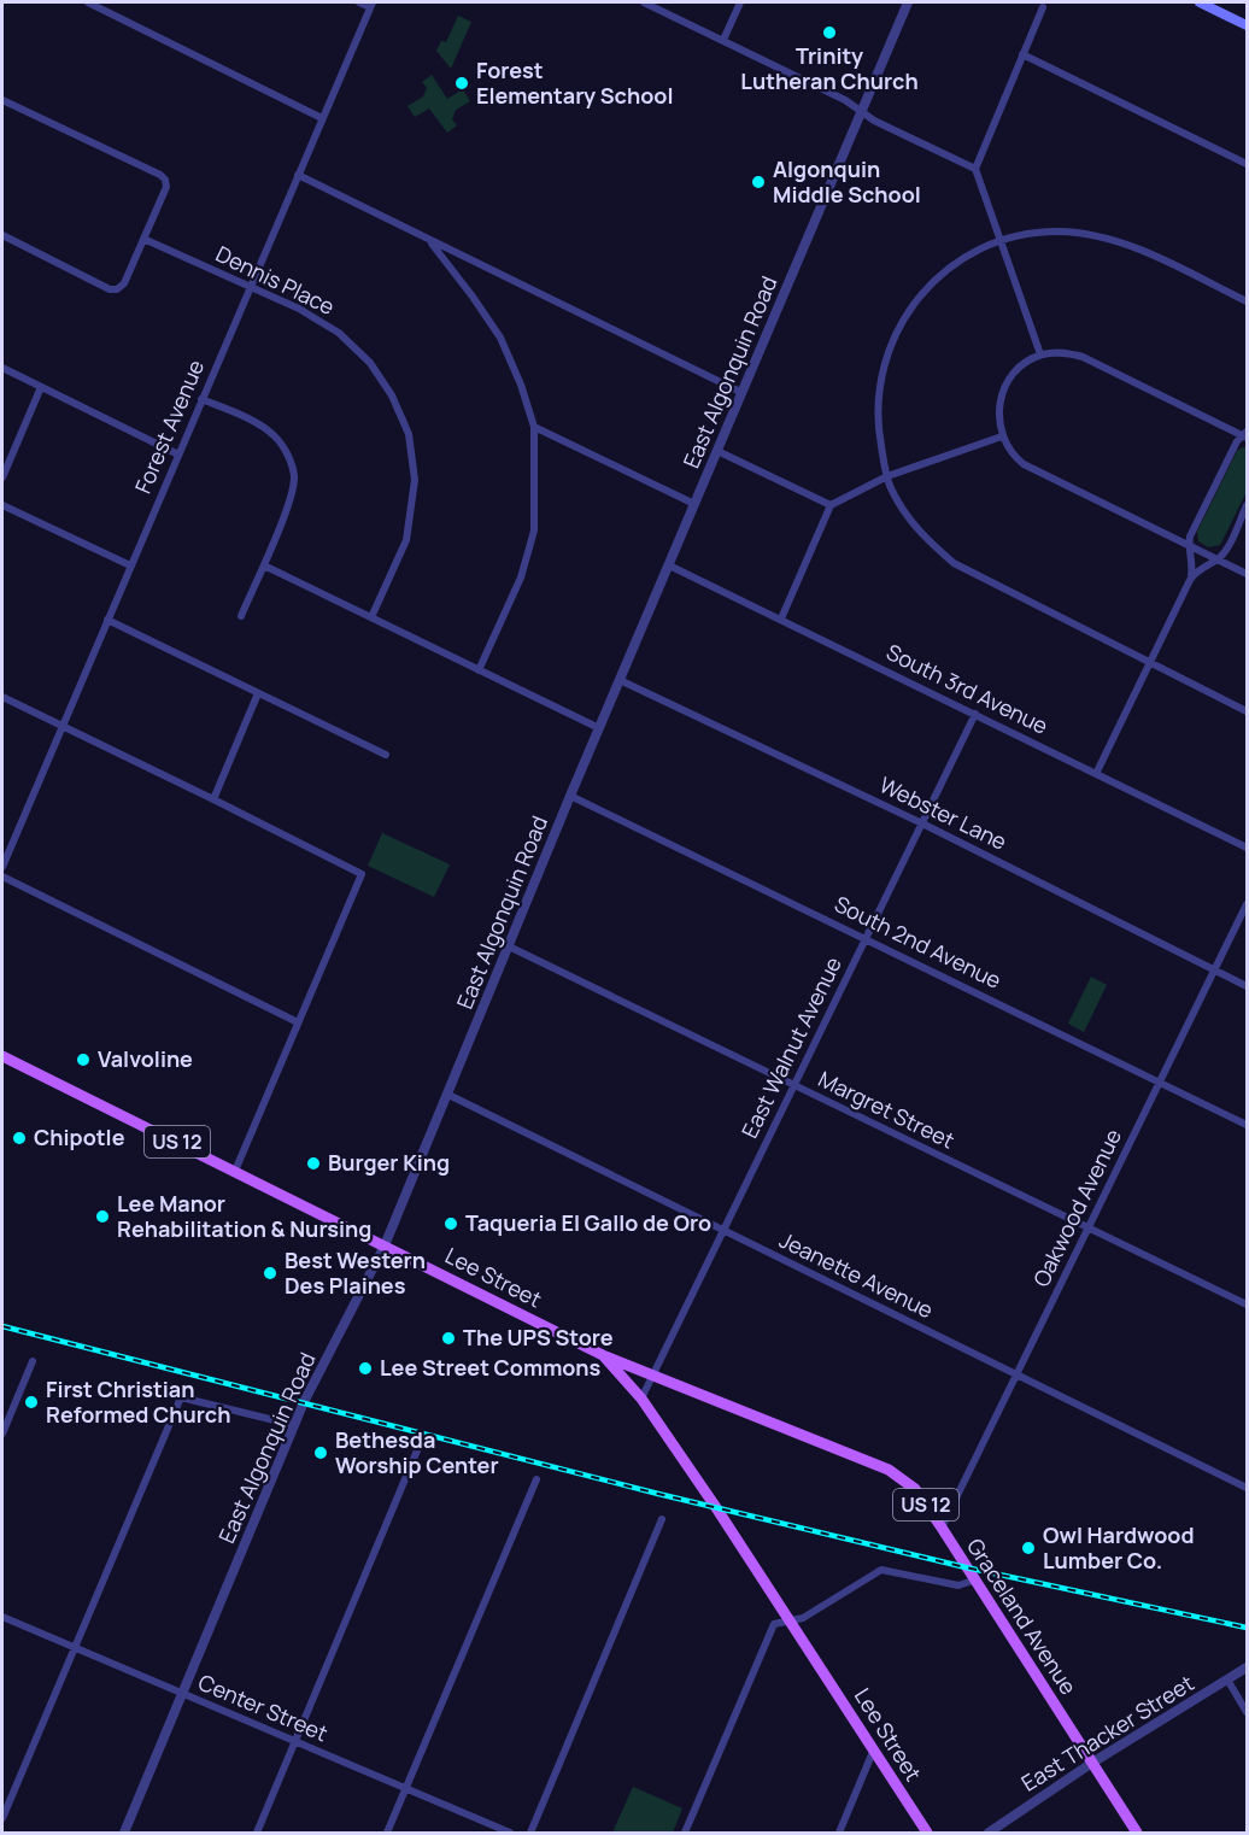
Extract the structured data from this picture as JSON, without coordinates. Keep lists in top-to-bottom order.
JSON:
{
  "streets": {
    "main road": ["US 12", "Lee Street", "Graceland Avenue"],
    "street": [
      "Dennis Place",
      "East Algonquin Road",
      "Forest Avenue",
      "South 3rd Avenue",
      "Webster Lane",
      "South 2nd Avenue",
      "East Walnut Avenue",
      "Margret Street",
      "Oakwood Avenue",
      "Jeanette Avenue",
      "Center Street",
      "East Thacker Street"
    ]
  },
  "crossings": [
    ["Dennis Place", "Forest Avenue"],
    ["East Algonquin Road", "South 3rd Avenue"],
    ["East Algonquin Road", "Webster Lane"],
    ["East Algonquin Road", "South 2nd Avenue"],
    ["East Algonquin Road", "Margret Street"],
    ["East Algonquin Road", "Jeanette Avenue"],
    ["East Algonquin Road", "Lee Street"],
    ["East Algonquin Road", "Center Street"],
    ["South 3rd Avenue", "East Walnut Avenue"],
    ["Webster Lane", "East Walnut Avenue"],
    ["Webster Lane", "Oakwood Avenue"],
    ["South 2nd Avenue", "East Walnut Avenue"],
    ["South 2nd Avenue", "Oakwood Avenue"],
    ["East Walnut Avenue", "Margret Street"],
    ["East Walnut Avenue", "Jeanette Avenue"],
    ["East Walnut Avenue", "Lee Street"],
    ["East Walnut Avenue", "Graceland Avenue"],
    ["Margret Street", "Oakwood Avenue"],
    ["Oakwood Avenue", "Jeanette Avenue"],
    ["Oakwood Avenue", "Graceland Avenue"],
    ["Lee Street", "Graceland Avenue"],
    ["Graceland Avenue", "East Thacker Street"]
  ],
  "places": [
    "Trinity Lutheran Church",
    "Forest Elementary School",
    "Algonquin Middle School",
    "Valvoline",
    "Chipotle",
    "Burger King",
    "Lee Manor Rehabilitation & Nursing",
    "Taqueria El Gallo de Oro",
    "Best Western Des Plaines",
    "The UPS Store",
    "Lee Street Commons",
    "First Christian Reformed Church",
    "Bethesda Worship Center",
    "Owl Hardwood Lumber Co."
  ]
}
